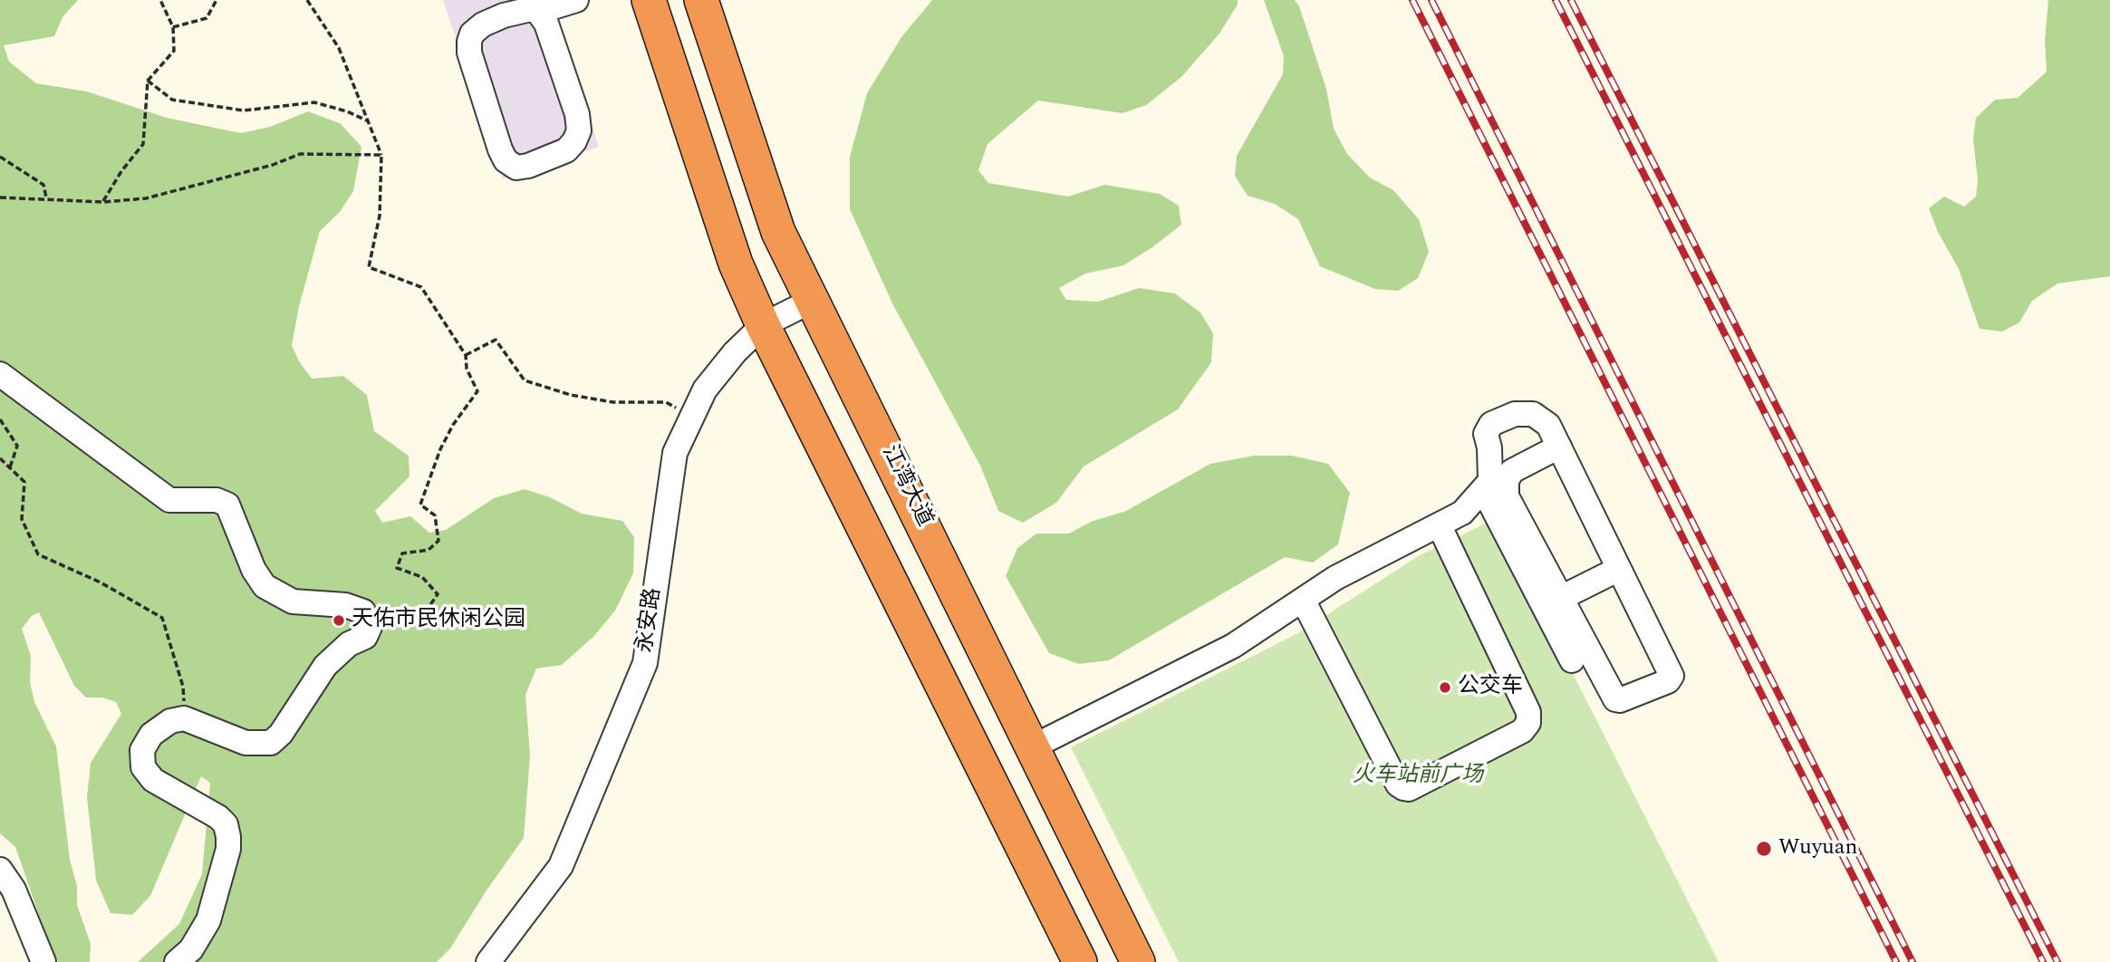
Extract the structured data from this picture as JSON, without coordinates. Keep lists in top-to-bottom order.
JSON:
{
  "streets": {
    "highway": ["江湾大道"],
    "street": ["永安路"]
  },
  "crossings": [
    ["江湾大道", "永安路"]
  ],
  "parks": ["火车站前广场"],
  "places": ["天佑市民休闲公园", "公交车", "Wuyuan"]
}
